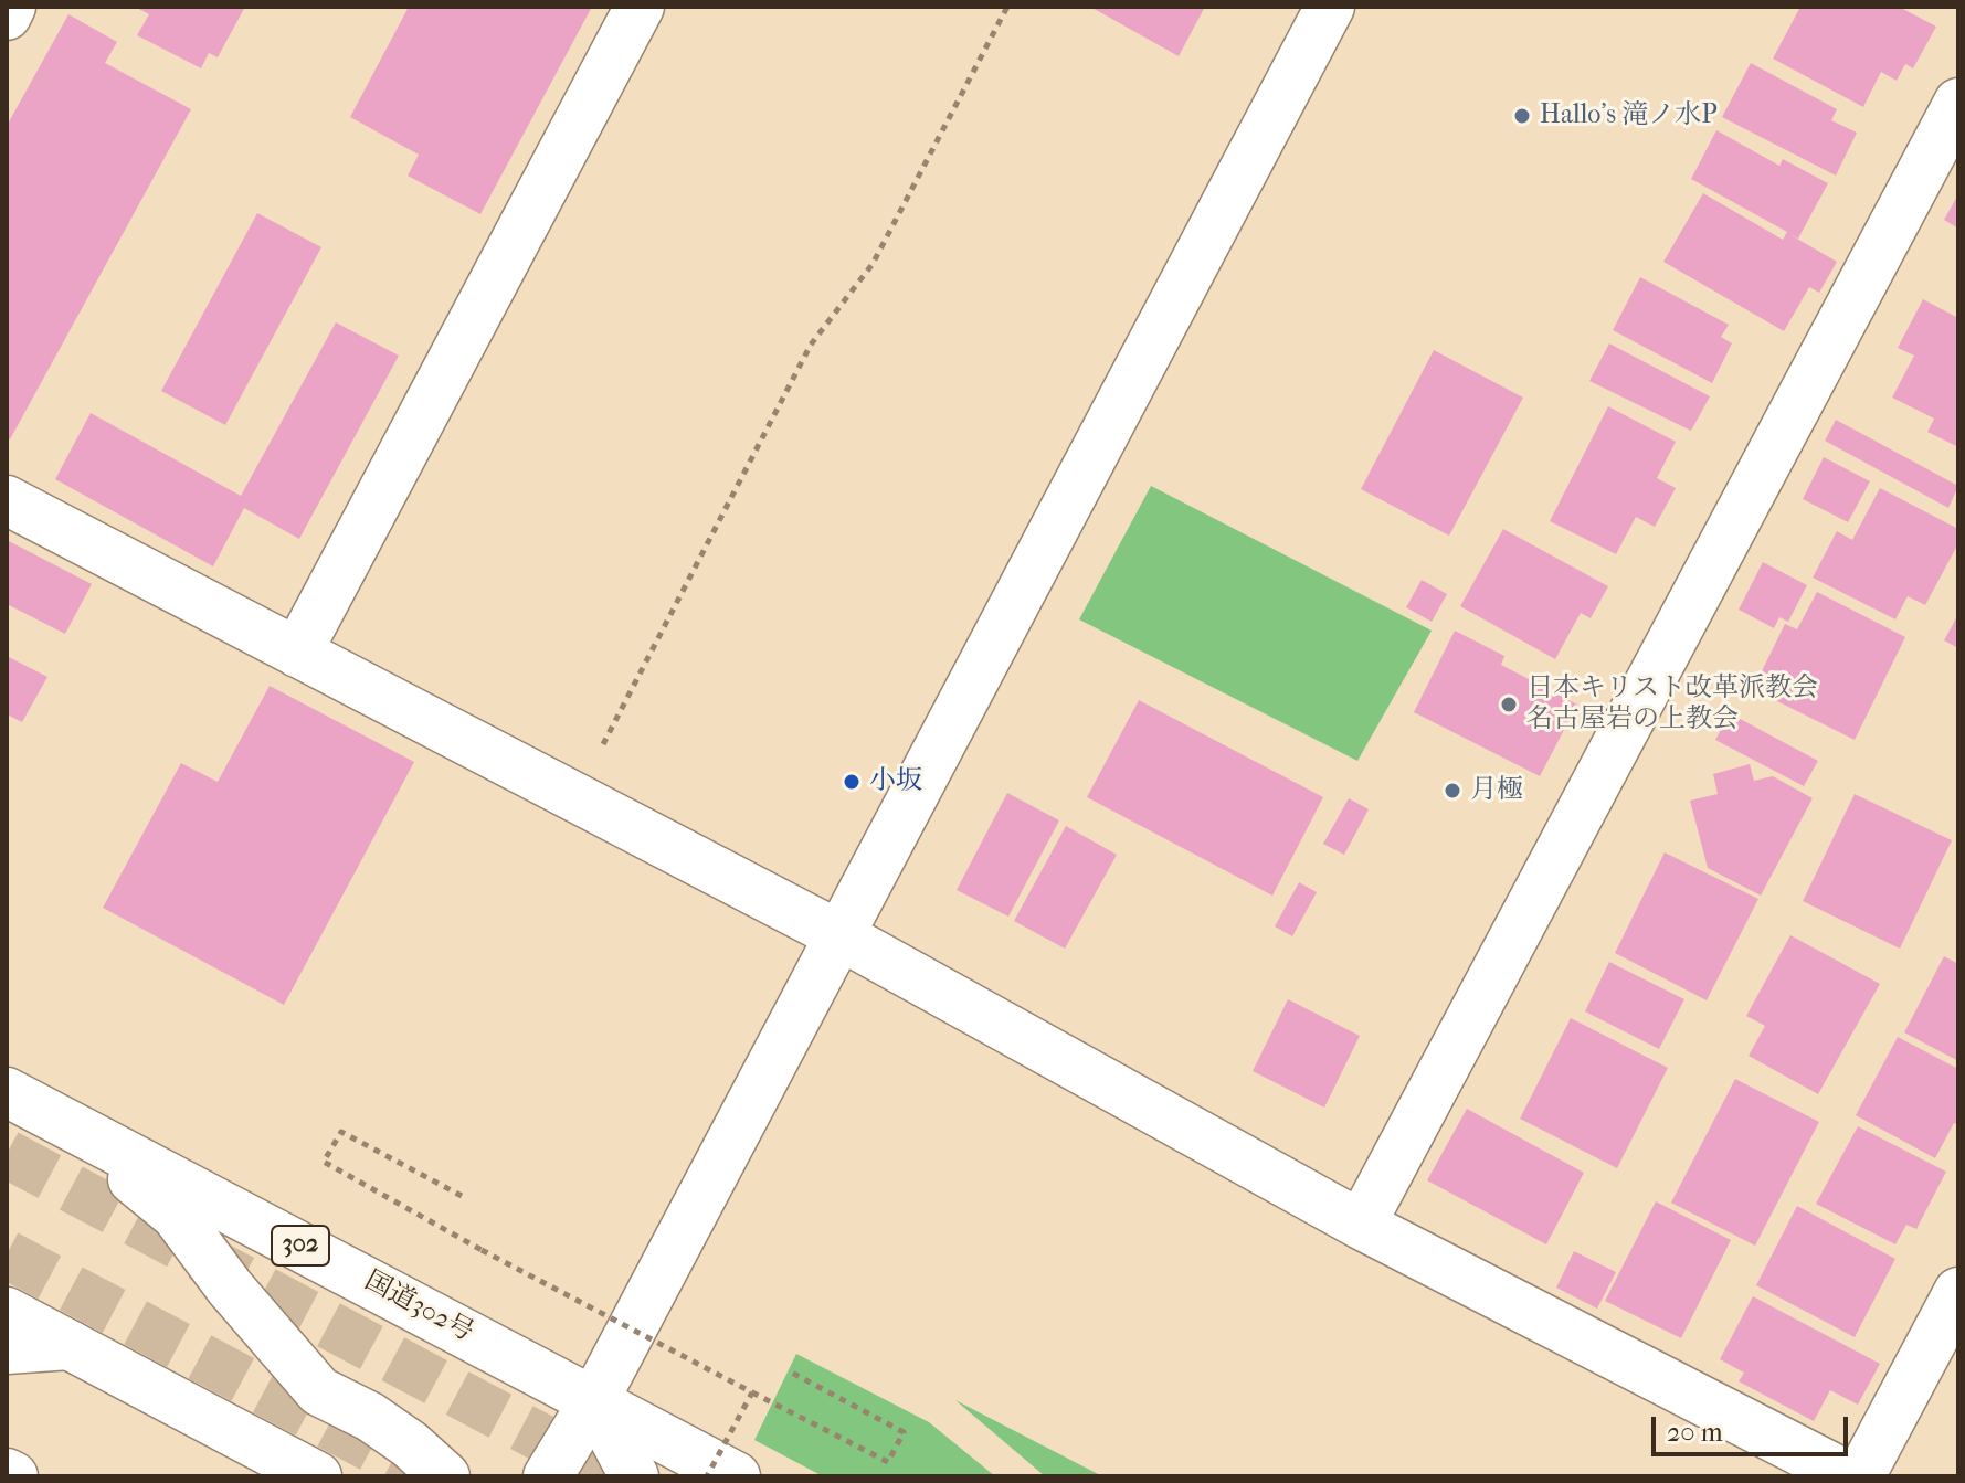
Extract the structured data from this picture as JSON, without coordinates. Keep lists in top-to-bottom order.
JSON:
{
  "streets": {
    "main road": ["302", "国道302号"]
  },
  "places": [
    "Hallo's 滝ノ水P",
    "日本キリスト改革派教会 名古屋岩の上教会",
    "小坂",
    "月極"
  ],
  "scale_bar": "20 m"
}
